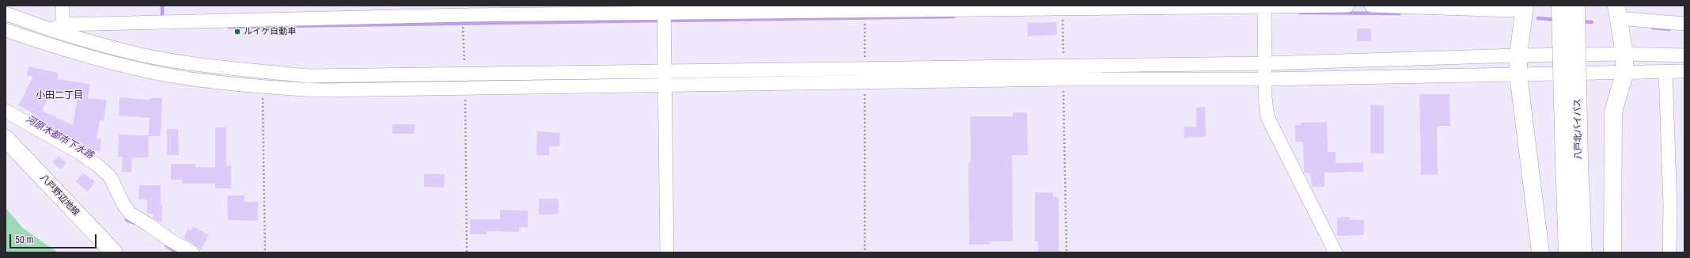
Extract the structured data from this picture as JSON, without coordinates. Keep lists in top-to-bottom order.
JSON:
{
  "streets": {
    "main road": ["八戸北バイパス", "八戸野辺地線"]
  },
  "districts": ["小田二丁目"],
  "water": ["河原木都市下水路"],
  "places": ["ルイケ自動車"],
  "scale_bar": "50 m"
}
